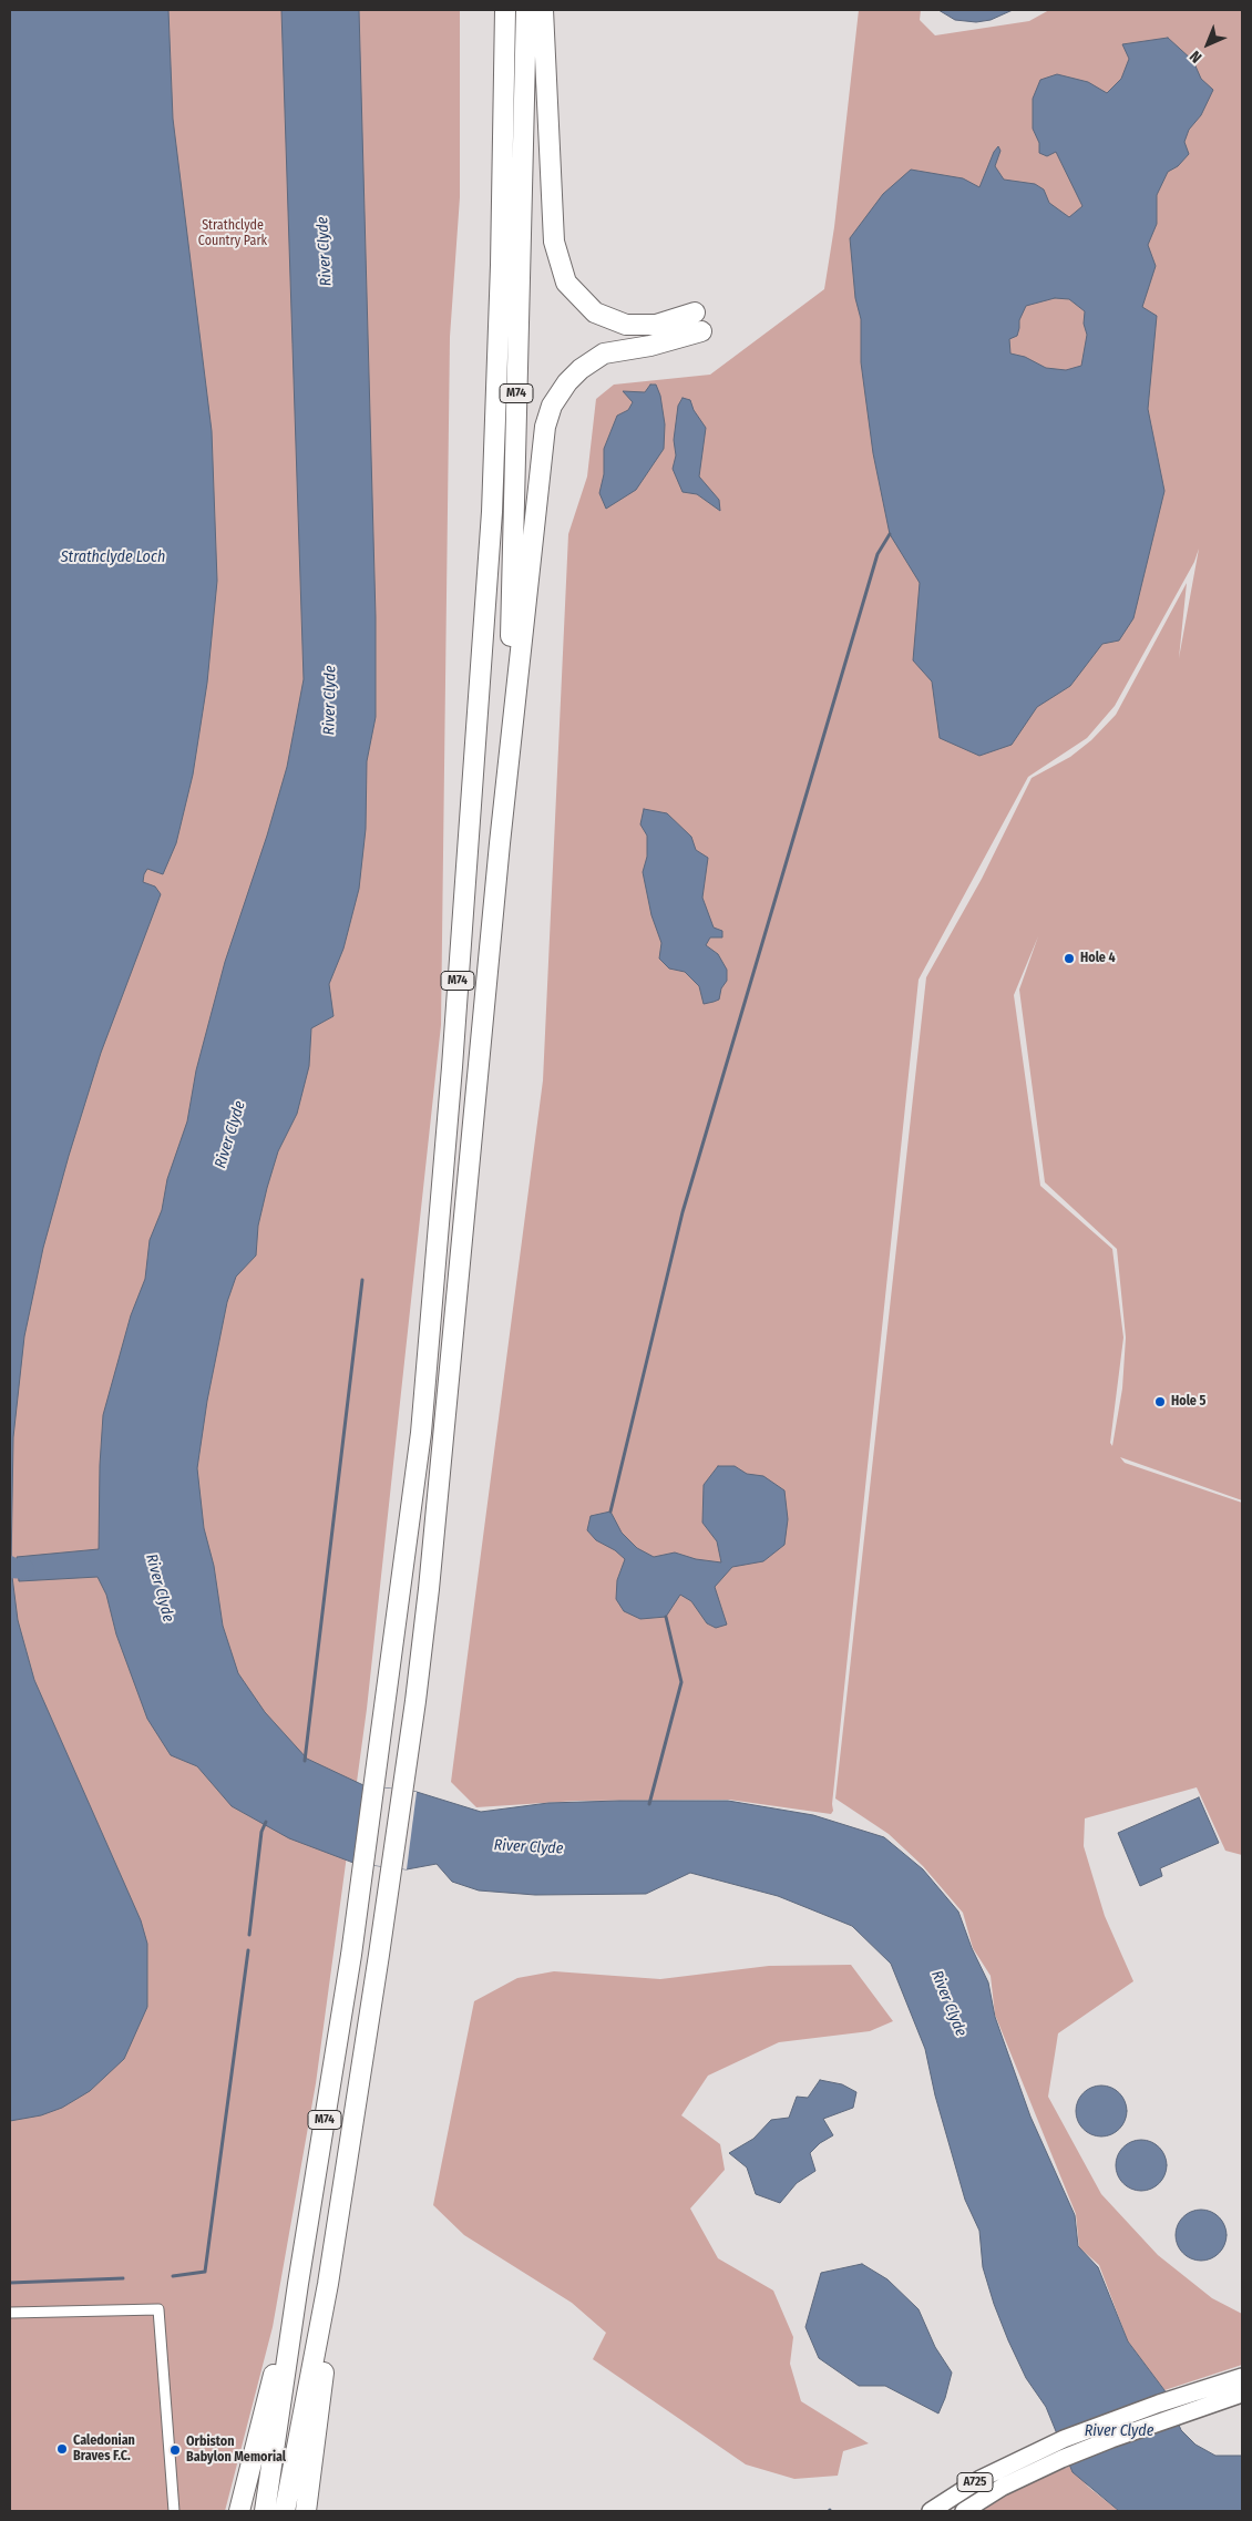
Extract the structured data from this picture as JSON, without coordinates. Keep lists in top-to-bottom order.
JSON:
{
  "streets": {
    "highway": ["M74", "A725"]
  },
  "water": ["River Clyde", "Strathclyde Loch"],
  "parks": ["Strathclyde Country Park"],
  "places": [
    "Hole 4",
    "Hole 5",
    "Caledonian Braves F.C.",
    "Orbiston Babylon Memorial"
  ],
  "north": "bottom left"
}
